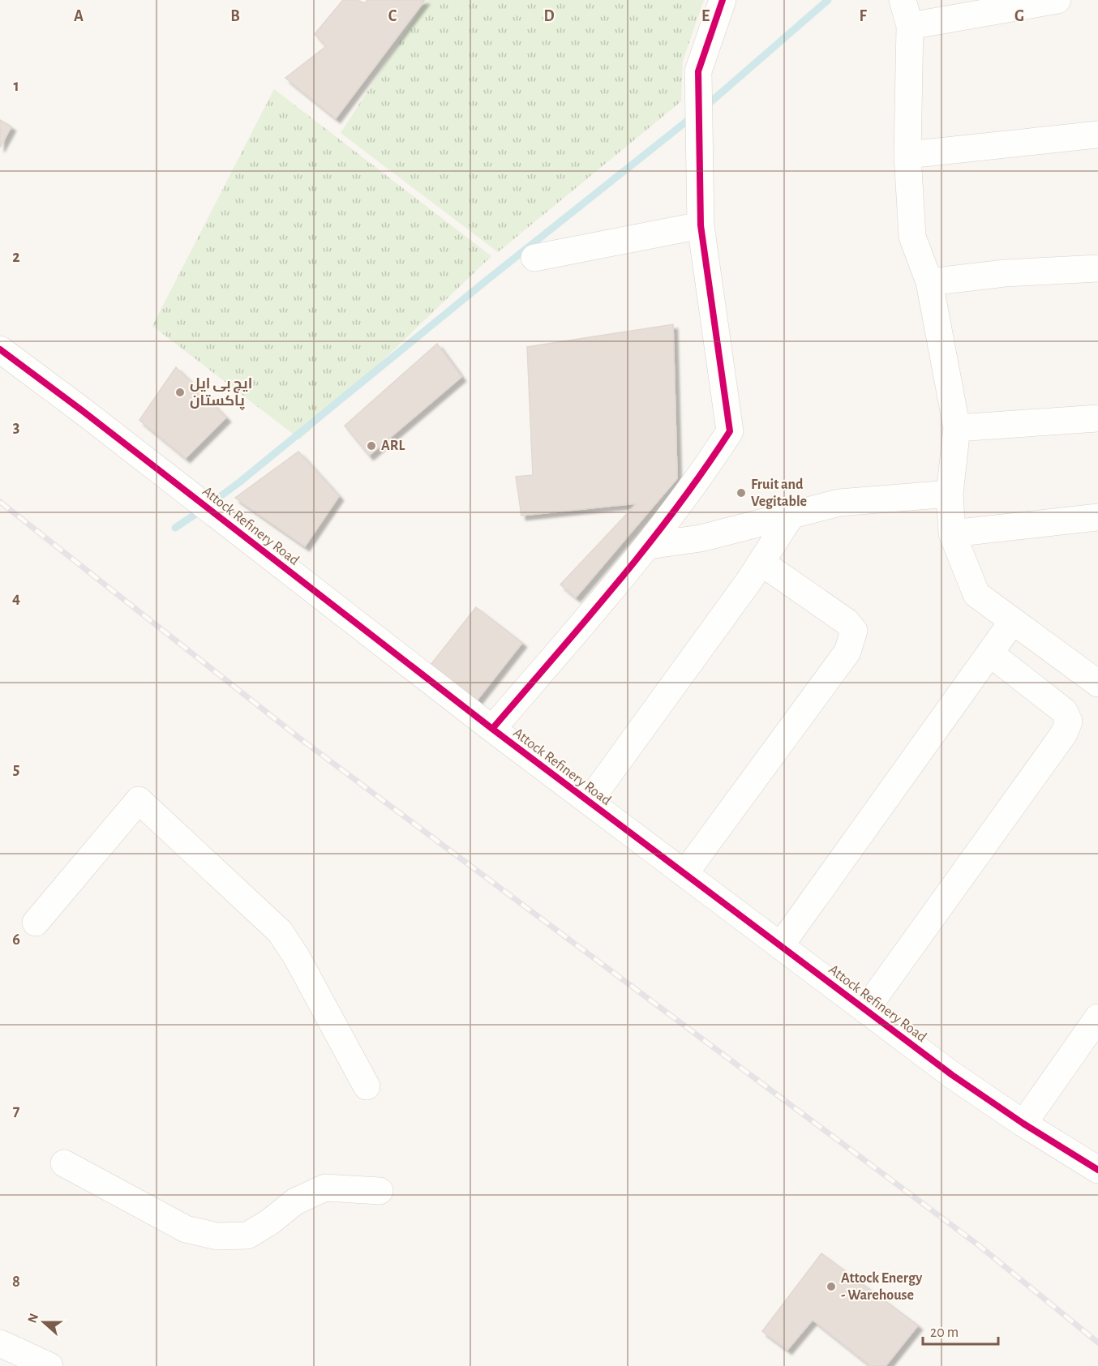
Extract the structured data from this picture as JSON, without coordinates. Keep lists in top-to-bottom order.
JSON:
{
  "streets": {
    "street": ["Attock Refinery Road"]
  },
  "places": [
    "ایچ بی ایل پاکستان",
    "ARL",
    "Fruit and Vegitable",
    "Attock Energy - Warehouse"
  ],
  "scale_bar": "20 m",
  "north": "left",
  "grid": {
    "columns": [
      "A",
      "B",
      "C",
      "D",
      "E",
      "F",
      "G"
    ],
    "rows": [
      "1",
      "2",
      "3",
      "4",
      "5",
      "6",
      "7",
      "8"
    ]
  }
}
